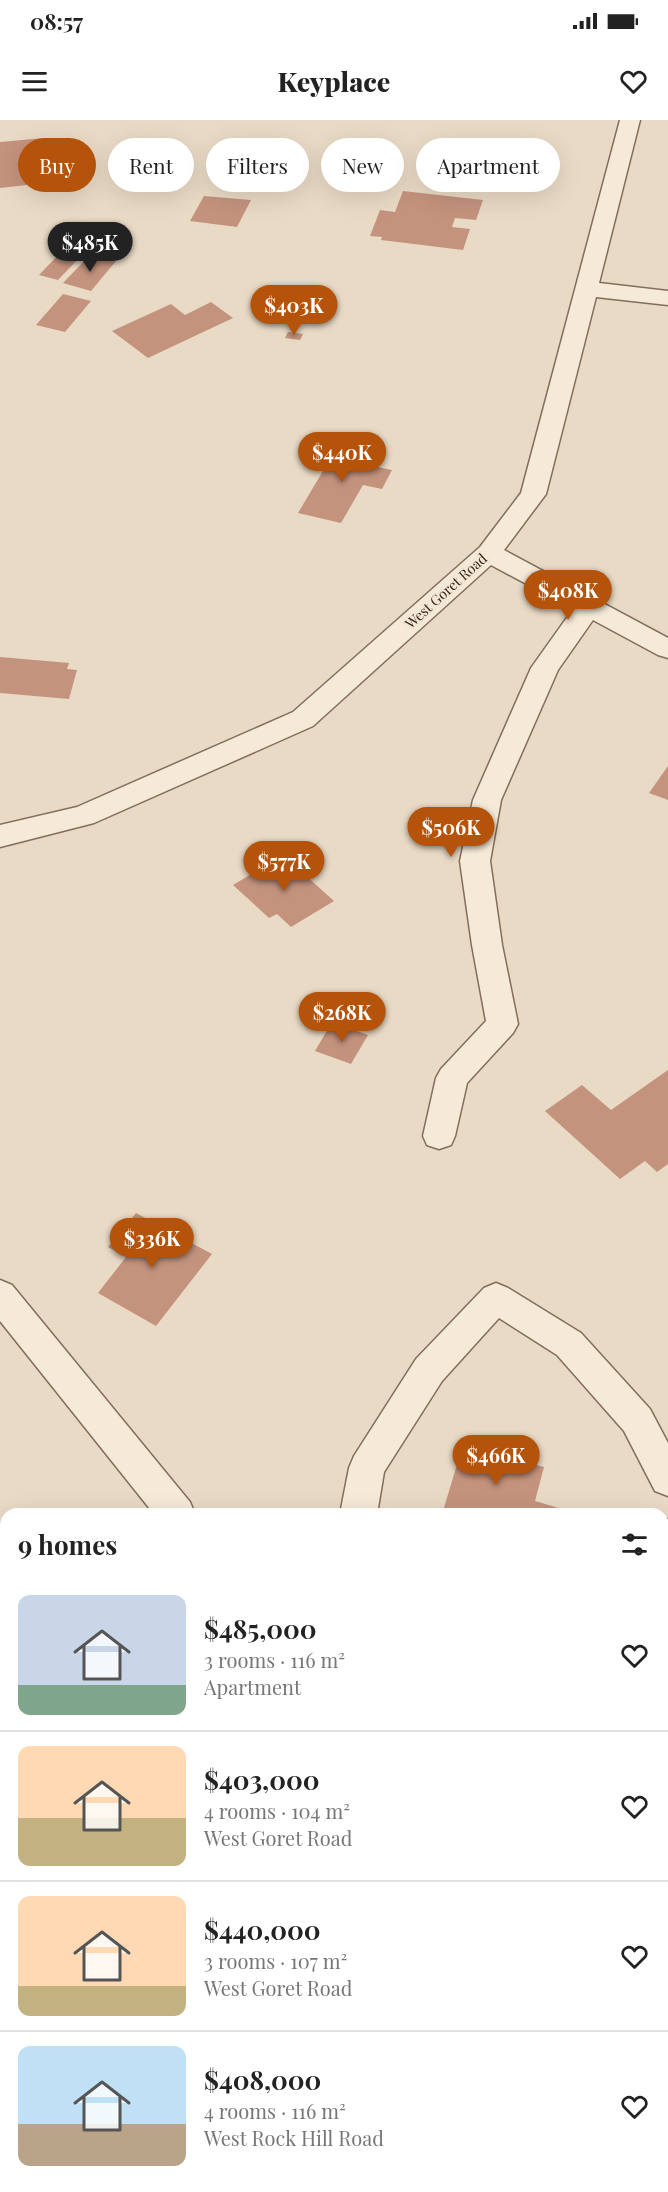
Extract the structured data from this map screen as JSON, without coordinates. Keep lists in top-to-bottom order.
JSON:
{
  "streets": {
    "street": ["West Goret Road"]
  },
  "page": {
    "status": "08:57",
    "header": "Keyplace",
    "chip": [
      "Buy",
      "Rent",
      "Filters",
      "New",
      "Apartment"
    ],
    "price": [
      "$485K",
      "$403K",
      "$440K",
      "$408K",
      "$506K",
      "$577K",
      "$268K",
      "$336K",
      "$466K"
    ],
    "heading": "9 homes",
    "list": [
      {
        "name": "$485,000",
        "note": "3 rooms · 116 m² · Apartment"
      },
      {
        "name": "$403,000",
        "note": "4 rooms · 104 m² · West Goret Road"
      },
      {
        "name": "$440,000",
        "note": "3 rooms · 107 m² · West Goret Road"
      },
      {
        "name": "$408,000",
        "note": "4 rooms · 116 m² · West Rock Hill Road"
      }
    ]
  }
}
